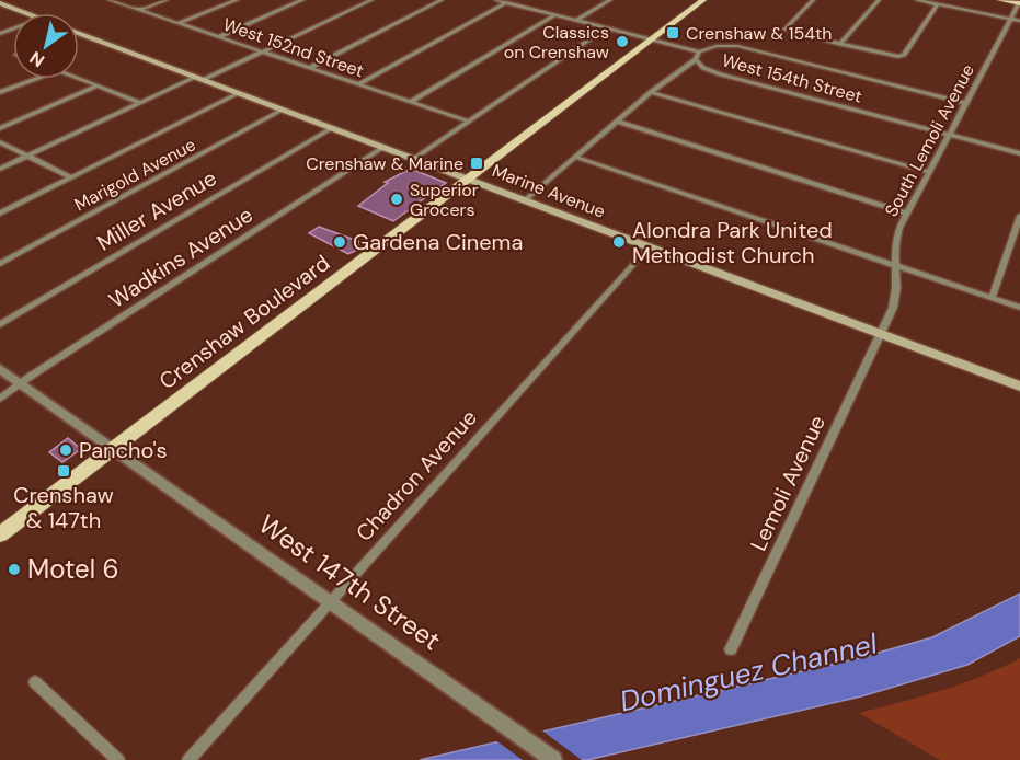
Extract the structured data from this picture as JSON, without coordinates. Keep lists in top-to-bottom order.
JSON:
{
  "streets": {
    "main road": ["Marine Avenue", "Crenshaw Boulevard"],
    "street": [
      "West 152nd Street",
      "West 154th Street",
      "South Lemoli Avenue",
      "Marigold Avenue",
      "Miller Avenue",
      "Wadkins Avenue",
      "Chadron Avenue",
      "Lemoli Avenue",
      "West 147th Street"
    ]
  },
  "crossings": [
    ["West 154th Street", "South Lemoli Avenue"],
    ["West 154th Street", "Crenshaw Boulevard"],
    ["South Lemoli Avenue", "Marine Avenue"],
    ["South Lemoli Avenue", "Lemoli Avenue"],
    ["Marigold Avenue", "Marine Avenue"],
    ["Marine Avenue", "Miller Avenue"],
    ["Marine Avenue", "Wadkins Avenue"],
    ["Marine Avenue", "Crenshaw Boulevard"],
    ["Marine Avenue", "Chadron Avenue"],
    ["Marine Avenue", "Lemoli Avenue"],
    ["Wadkins Avenue", "West 147th Street"],
    ["Crenshaw Boulevard", "West 147th Street"],
    ["Chadron Avenue", "West 147th Street"]
  ],
  "water": ["Dominguez Channel"],
  "places": {
    "transit": ["Crenshaw & 154th", "Crenshaw & Marine", "Crenshaw & 147th"],
    "other": [
      "Classics on Crenshaw",
      "Superior Grocers",
      "Gardena Cinema",
      "Alondra Park United Methodist Church",
      "Pancho's",
      "Motel 6"
    ]
  },
  "north": "bottom left"
}
